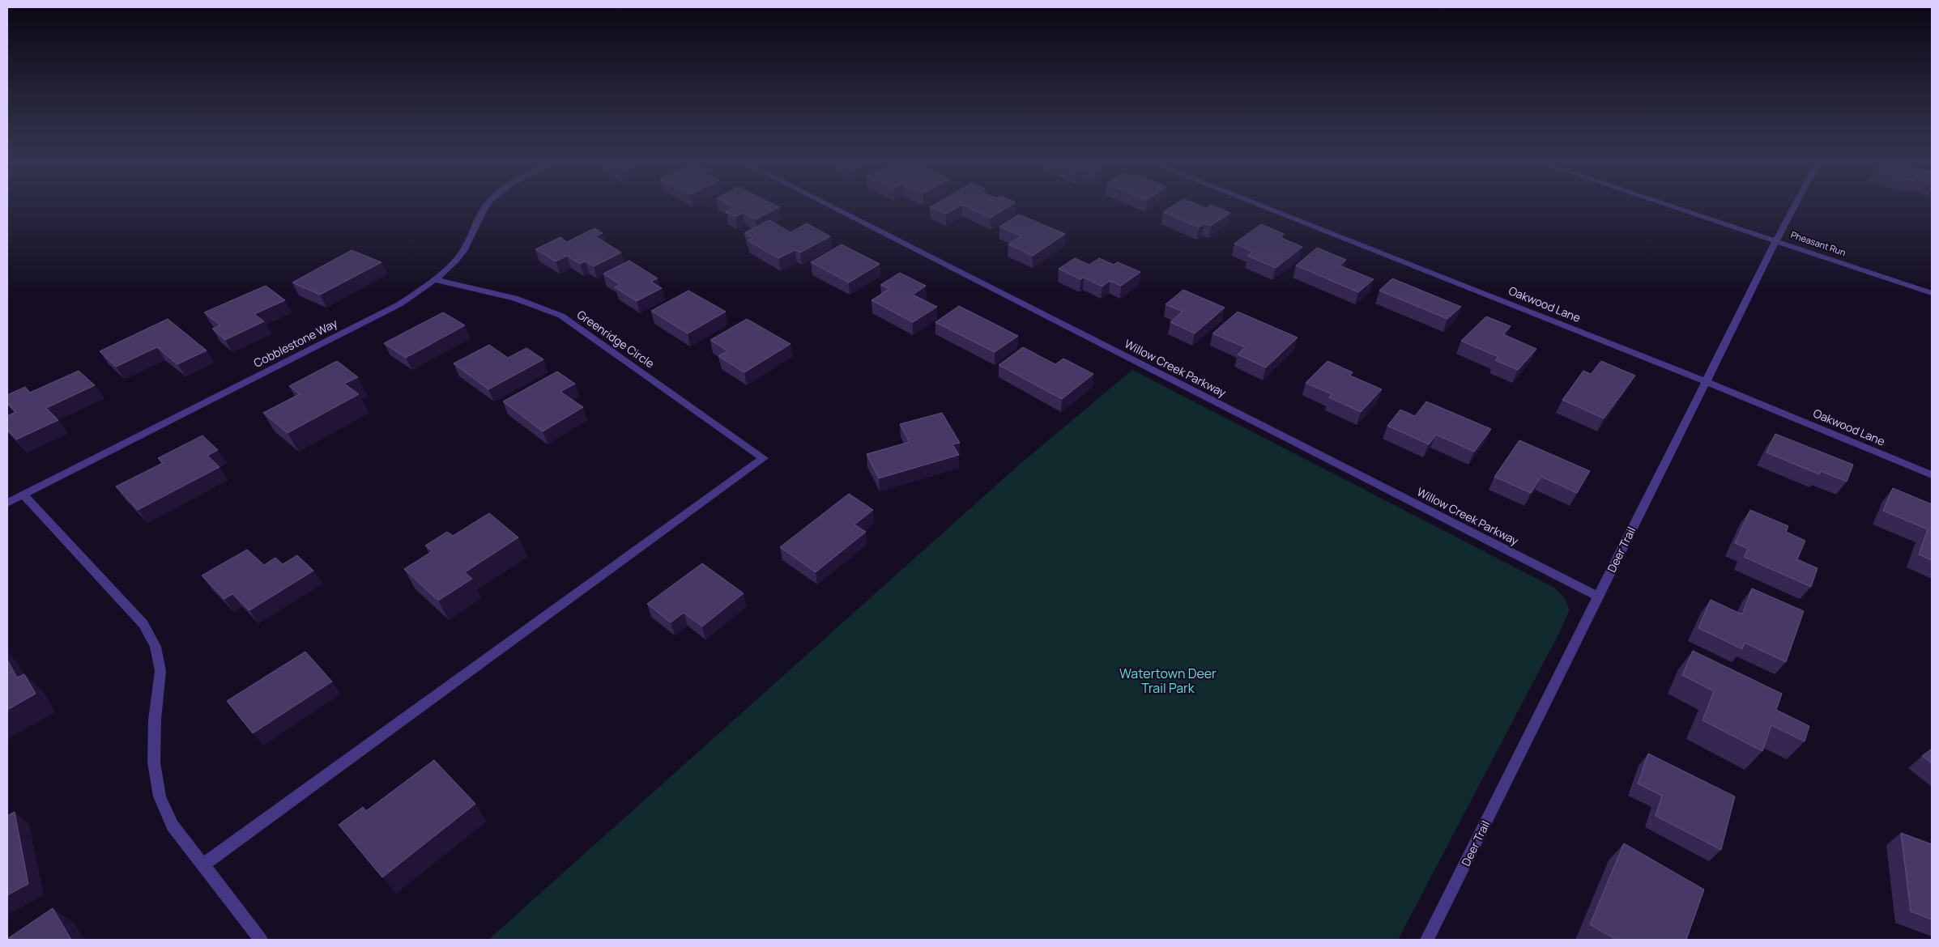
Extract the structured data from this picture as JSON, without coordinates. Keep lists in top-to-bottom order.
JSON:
{
  "streets": {
    "street": [
      "Pheasant Run",
      "Oakwood Lane",
      "Greenridge Circle",
      "Cobblestone Way",
      "Willow Creek Parkway",
      "Deer Trail"
    ]
  },
  "crossings": [
    ["Pheasant Run", "Deer Trail"],
    ["Oakwood Lane", "Deer Trail"],
    ["Greenridge Circle", "Cobblestone Way"],
    ["Willow Creek Parkway", "Deer Trail"]
  ],
  "parks": ["Watertown Deer Trail Park"]
}
